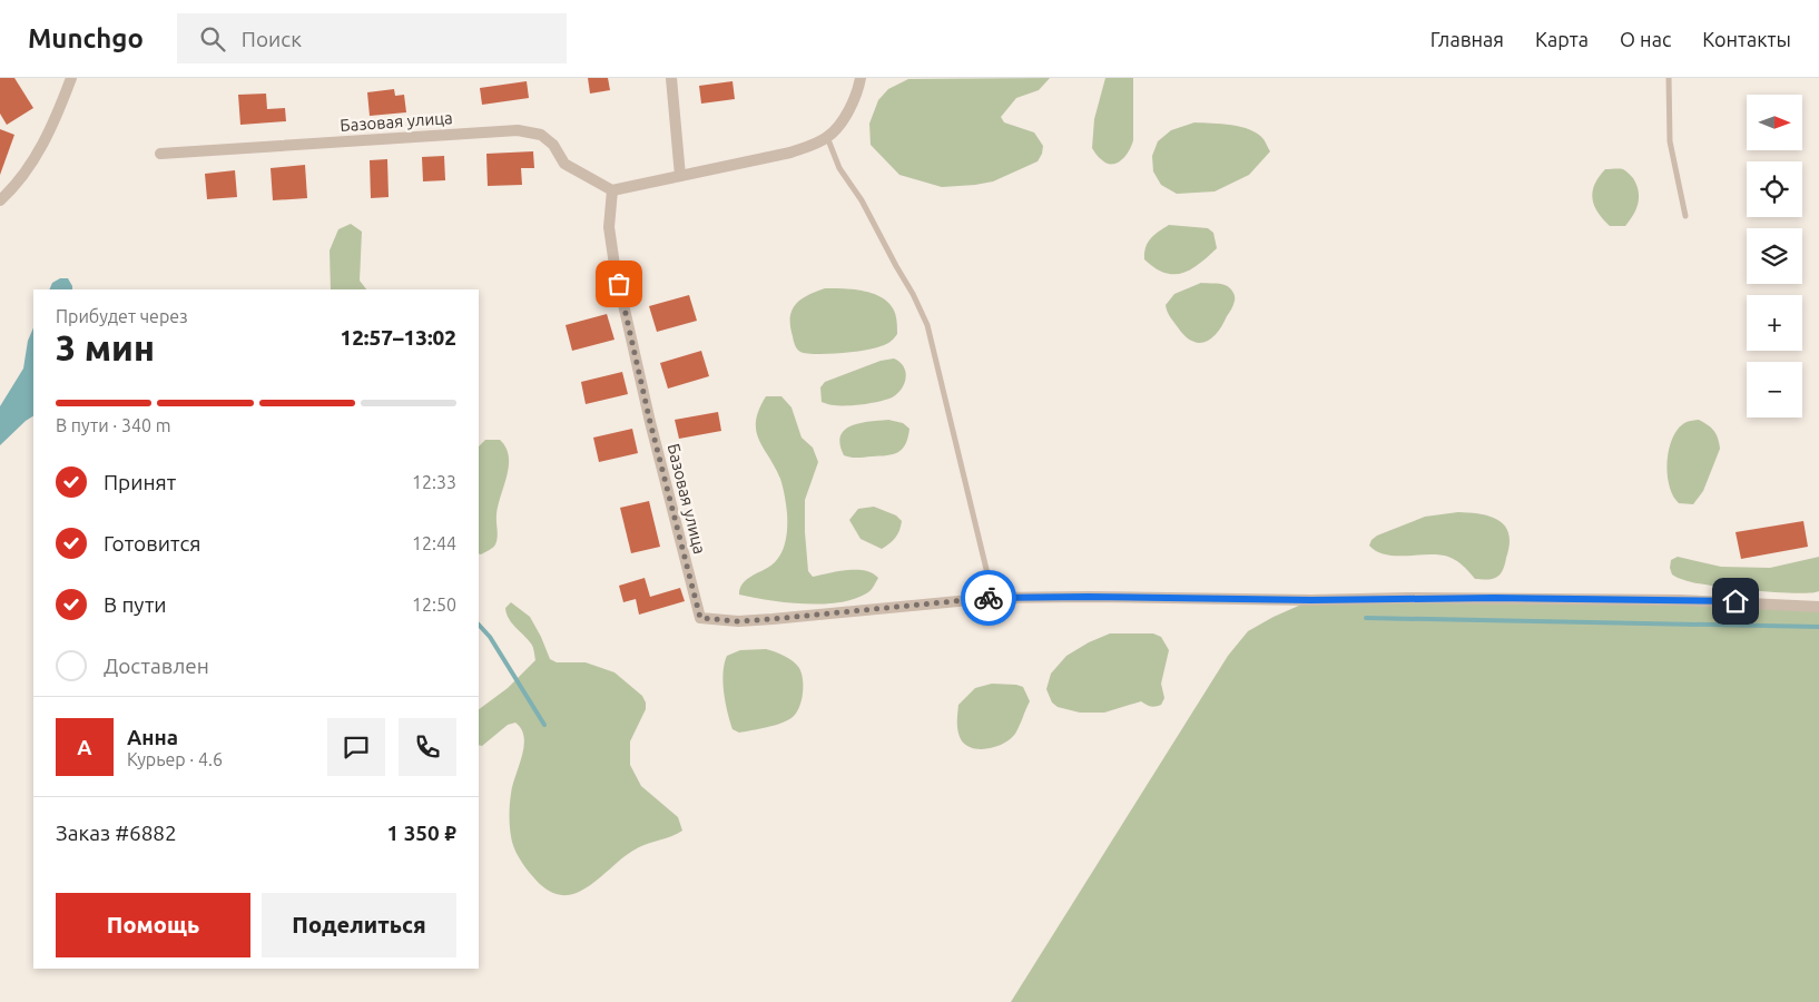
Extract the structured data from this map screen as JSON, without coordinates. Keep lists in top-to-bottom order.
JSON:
{
  "streets": {
    "street": ["Базовая улица"]
  },
  "north": "right",
  "page": {
    "header": "Munchgo",
    "search": "Поиск",
    "nav": [
      "Главная",
      "Карта",
      "О нас",
      "Контакты"
    ],
    "map_buttons": ["+", "−"],
    "heading": ["3 мин", "Прибудет через", "12:57–13:02"],
    "panel": [
      "Анна",
      "Курьер · 4.6",
      "Заказ #6882",
      "1 350 ₽"
    ],
    "bar": "В пути · 340 m",
    "list": [
      ["Принят", "12:33"],
      ["Готовится", "12:44"],
      ["В пути", "12:50"],
      "Доставлен"
    ],
    "round": "А",
    "buttons": ["Помощь", "Поделиться"]
  }
}
